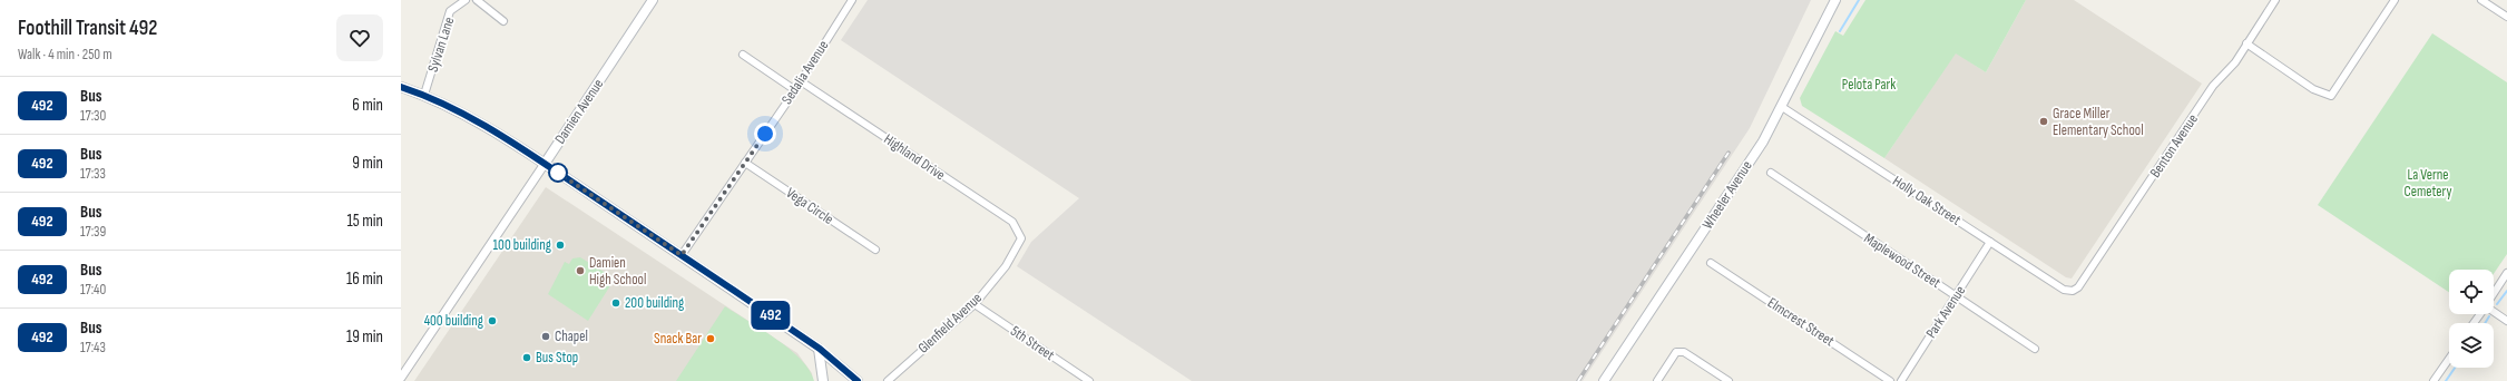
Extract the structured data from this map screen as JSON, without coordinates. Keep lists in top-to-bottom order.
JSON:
{
  "streets": {
    "main road": ["Damien Avenue", "Wheeler Avenue"],
    "street": [
      "Sylvan Lane",
      "Sedalia Avenue",
      "Benton Avenue",
      "Highland Drive",
      "Holly Oak Street",
      "Vega Circle",
      "Maplewood Street",
      "Park Avenue",
      "Elmcrest Street",
      "Glenfield Avenue",
      "5th Street"
    ]
  },
  "crossings": [
    ["Sedalia Avenue", "Highland Drive"],
    ["Sedalia Avenue", "Vega Circle"],
    ["Benton Avenue", "Holly Oak Street"],
    ["Highland Drive", "Glenfield Avenue"],
    ["Wheeler Avenue", "Holly Oak Street"],
    ["Holly Oak Street", "Park Avenue"],
    ["Maplewood Street", "Park Avenue"],
    ["Glenfield Avenue", "5th Street"]
  ],
  "parks": ["Pelota Park", "La Verne Cemetery"],
  "places": [
    "Grace Miller Elementary School",
    "100 building",
    "Damien High School",
    "200 building",
    "400 building",
    "Chapel",
    "Snack Bar",
    "Bus Stop"
  ],
  "lines": ["bus line 492"],
  "page": {
    "heading": ["Foothill Transit 492", "Walk · 4 min · 250 m"],
    "on_map": "492",
    "list": [
      {
        "mark": "492",
        "name": "Bus",
        "note": "17:30",
        "value": "6 min"
      },
      {
        "mark": "492",
        "name": "Bus",
        "note": "17:33",
        "value": "9 min"
      },
      {
        "mark": "492",
        "name": "Bus",
        "note": "17:39",
        "value": "15 min"
      },
      {
        "mark": "492",
        "name": "Bus",
        "note": "17:40",
        "value": "16 min"
      },
      {
        "mark": "492",
        "name": "Bus",
        "note": "17:43",
        "value": "19 min"
      }
    ]
  }
}
